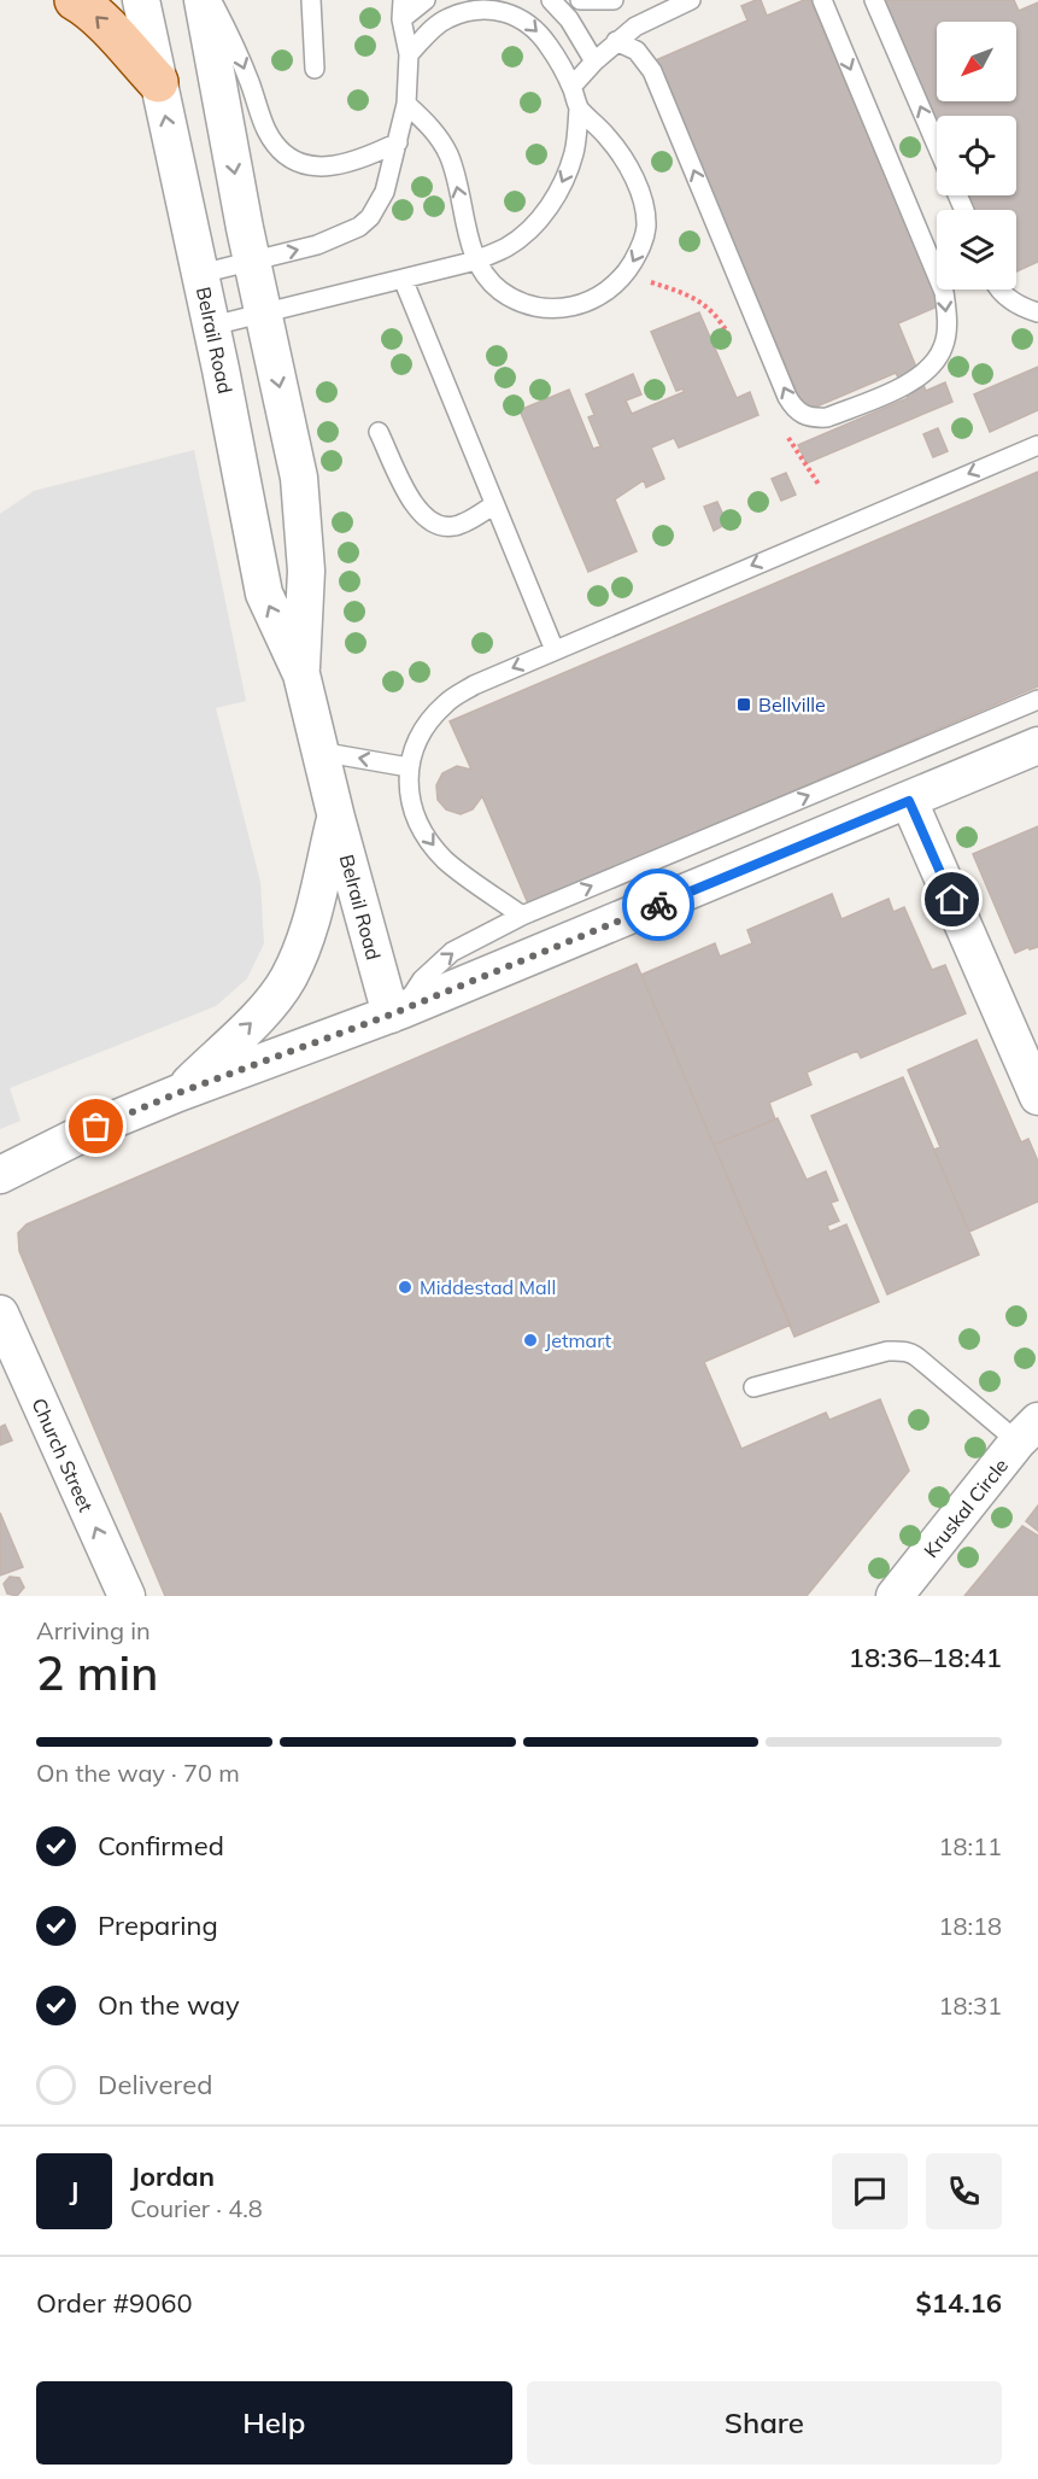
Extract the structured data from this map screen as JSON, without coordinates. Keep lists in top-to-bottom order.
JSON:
{
  "streets": {
    "street": ["Belrail Road", "Church Street", "Kruskal Circle"]
  },
  "one_way": ["Church Street"],
  "places": {
    "transit": ["Bellville"],
    "other": ["Middestad Mall", "Jetmart"]
  },
  "north": "bottom left",
  "page": {
    "heading": ["2 min", "Arriving in", "18:36–18:41"],
    "panel": [
      "Jordan",
      "Courier · 4.8",
      "Order #9060",
      "$14.16"
    ],
    "bar": "On the way · 70 m",
    "list": [
      ["Confirmed", "18:11"],
      ["Preparing", "18:18"],
      ["On the way", "18:31"],
      "Delivered"
    ],
    "round": "J",
    "buttons": ["Help", "Share"]
  }
}
